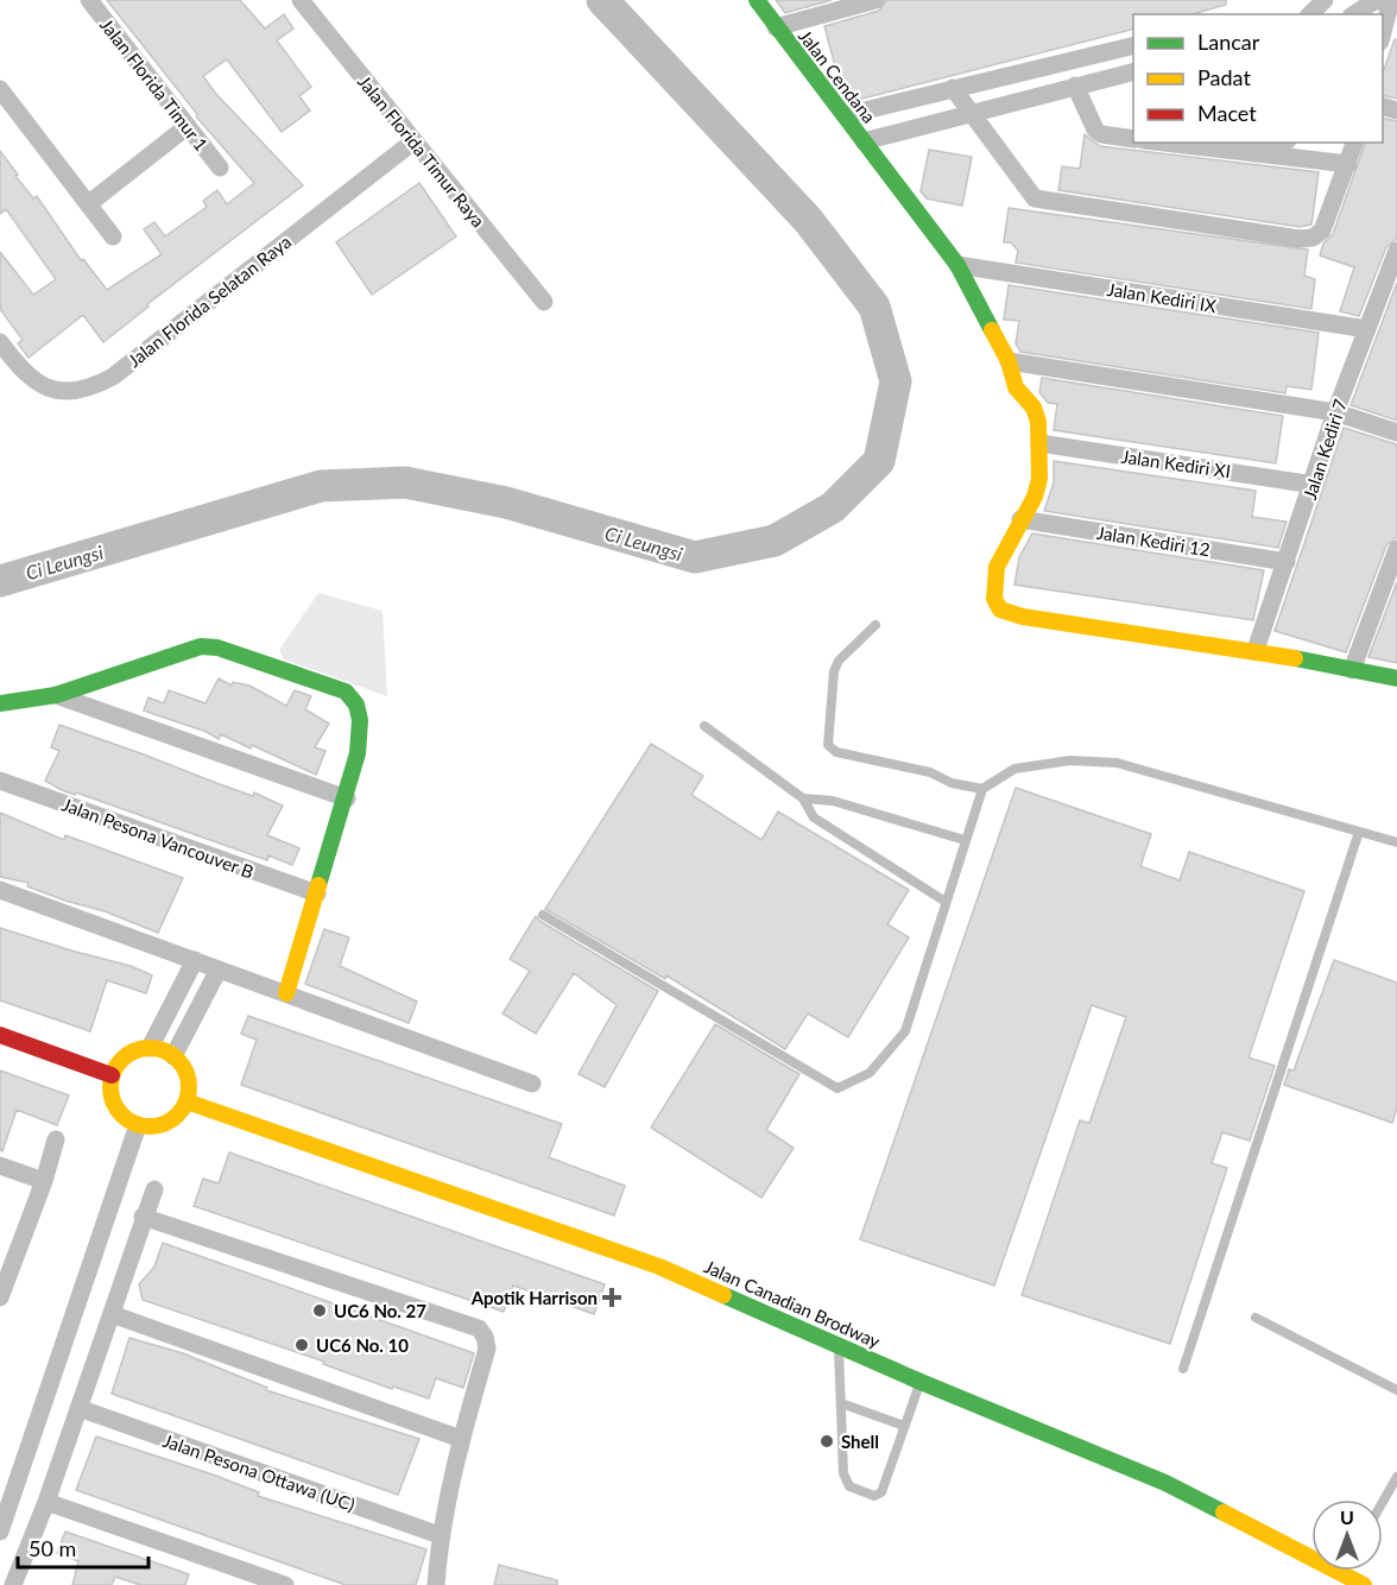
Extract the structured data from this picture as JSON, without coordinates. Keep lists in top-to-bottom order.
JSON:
{
  "streets": {
    "street": [
      "Jalan Cendana",
      "Jalan Florida Timur 1",
      "Jalan Florida Timur Raya",
      "Jalan Kediri IX",
      "Jalan Florida Selatan Raya",
      "Jalan Kediri 7",
      "Jalan Kediri XI",
      "Jalan Kediri 12",
      "Jalan Pesona Vancouver B",
      "Jalan Canadian Brodway",
      "Jalan Pesona Ottawa (UC)"
    ]
  },
  "crossings": [
    ["Jalan Cendana", "Jalan Kediri IX"],
    ["Jalan Cendana", "Jalan Kediri 7"],
    ["Jalan Cendana", "Jalan Kediri XI"],
    ["Jalan Cendana", "Jalan Kediri 12"],
    ["Jalan Florida Timur Raya", "Jalan Florida Selatan Raya"],
    ["Jalan Kediri IX", "Jalan Kediri 7"],
    ["Jalan Kediri 7", "Jalan Kediri XI"],
    ["Jalan Kediri 7", "Jalan Kediri 12"]
  ],
  "water": ["Ci Leungsi"],
  "places": {
    "health": ["Apotik Harrison"],
    "other": ["UC6 No. 27", "UC6 No. 10", "Shell"]
  },
  "legend": ["Lancar", "Padat", "Macet"],
  "scale_bar": "50 m",
  "north": "top"
}
